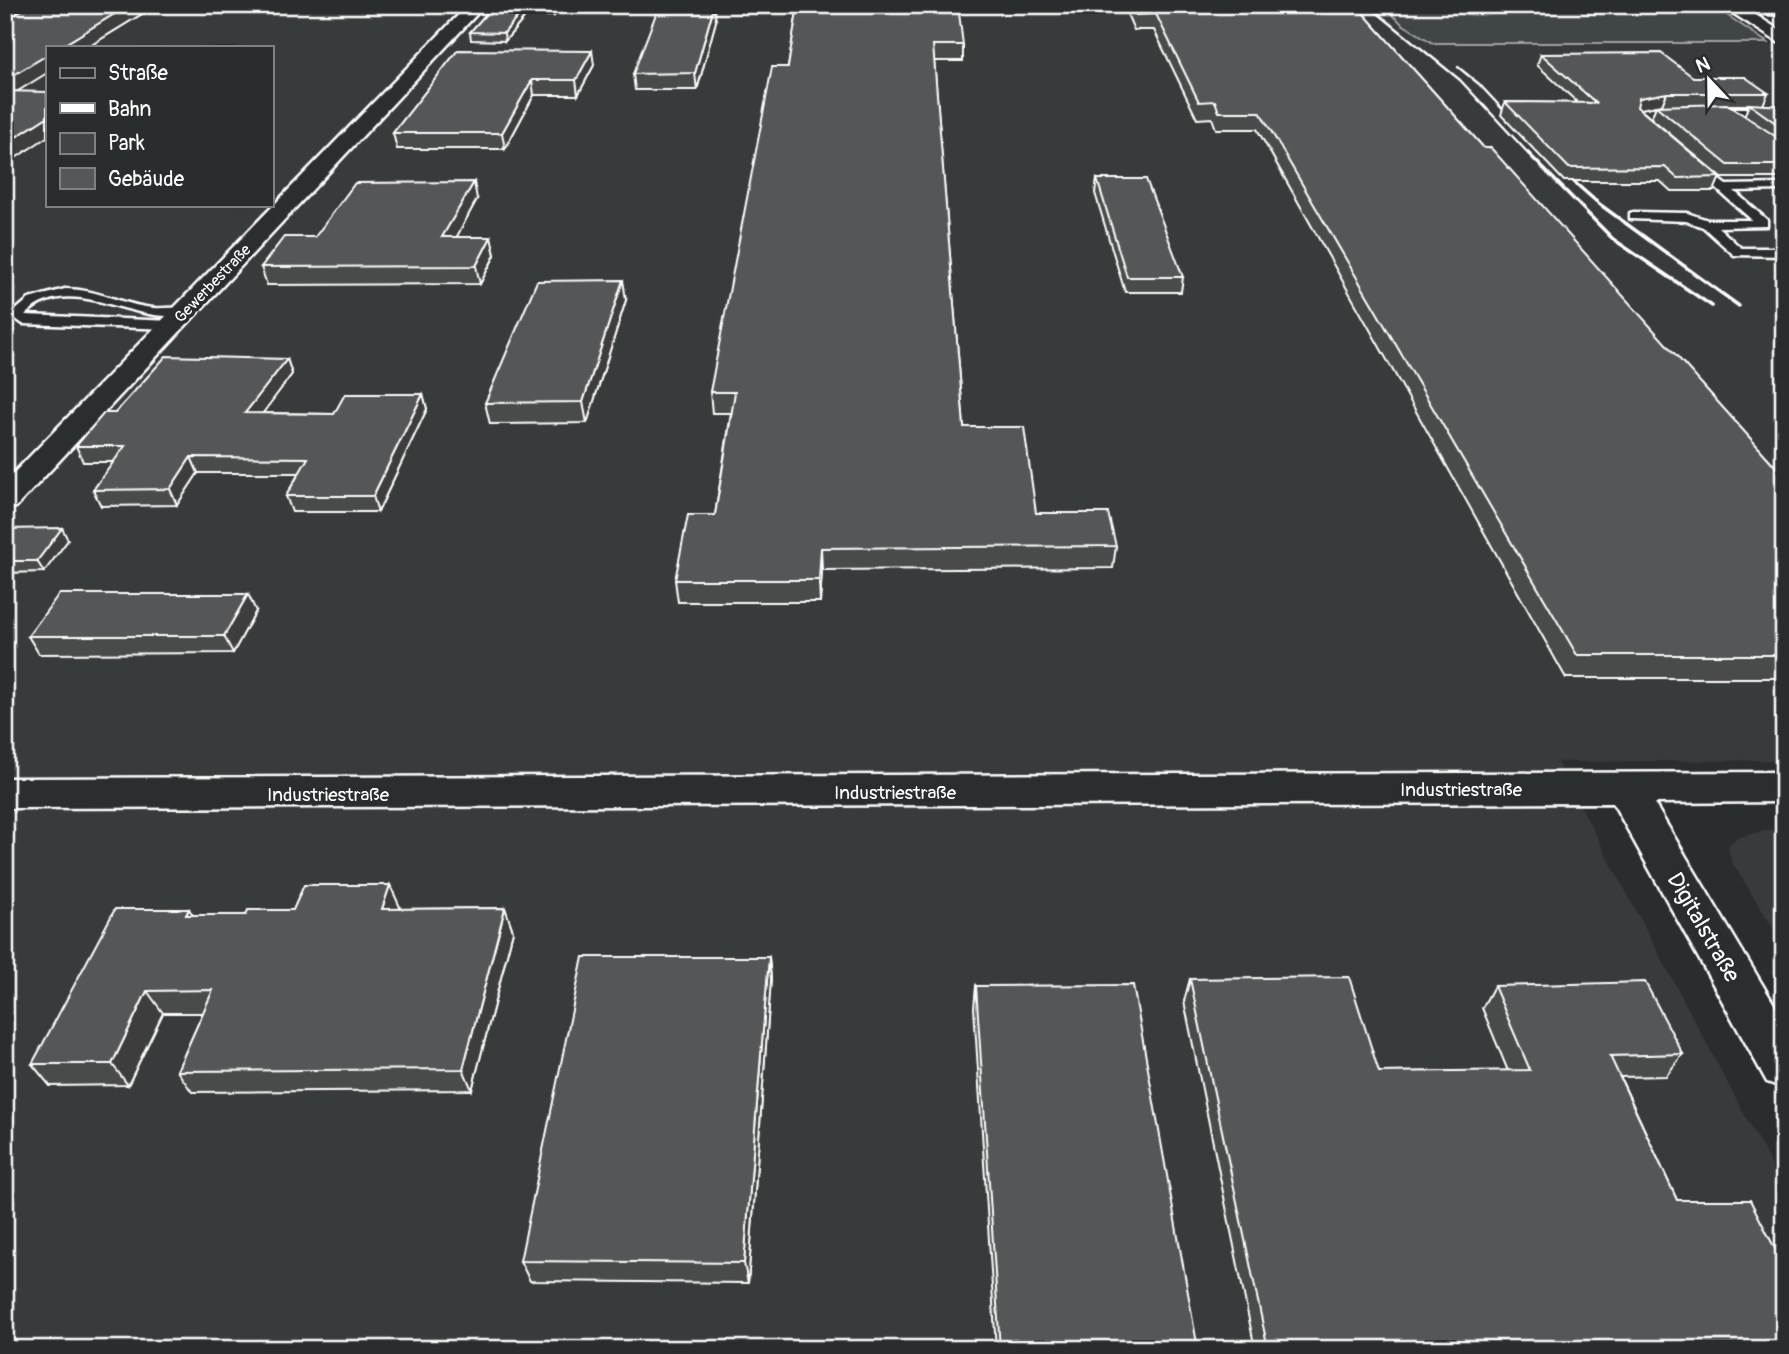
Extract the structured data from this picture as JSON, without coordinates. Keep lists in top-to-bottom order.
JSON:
{
  "streets": {
    "street": ["Gewerbestraße", "Industriestraße", "Digitalstraße"]
  },
  "crossings": [
    ["Industriestraße", "Digitalstraße"]
  ],
  "legend": [
    "Straße",
    "Bahn",
    "Park",
    "Gebäude"
  ],
  "north": "top"
}
